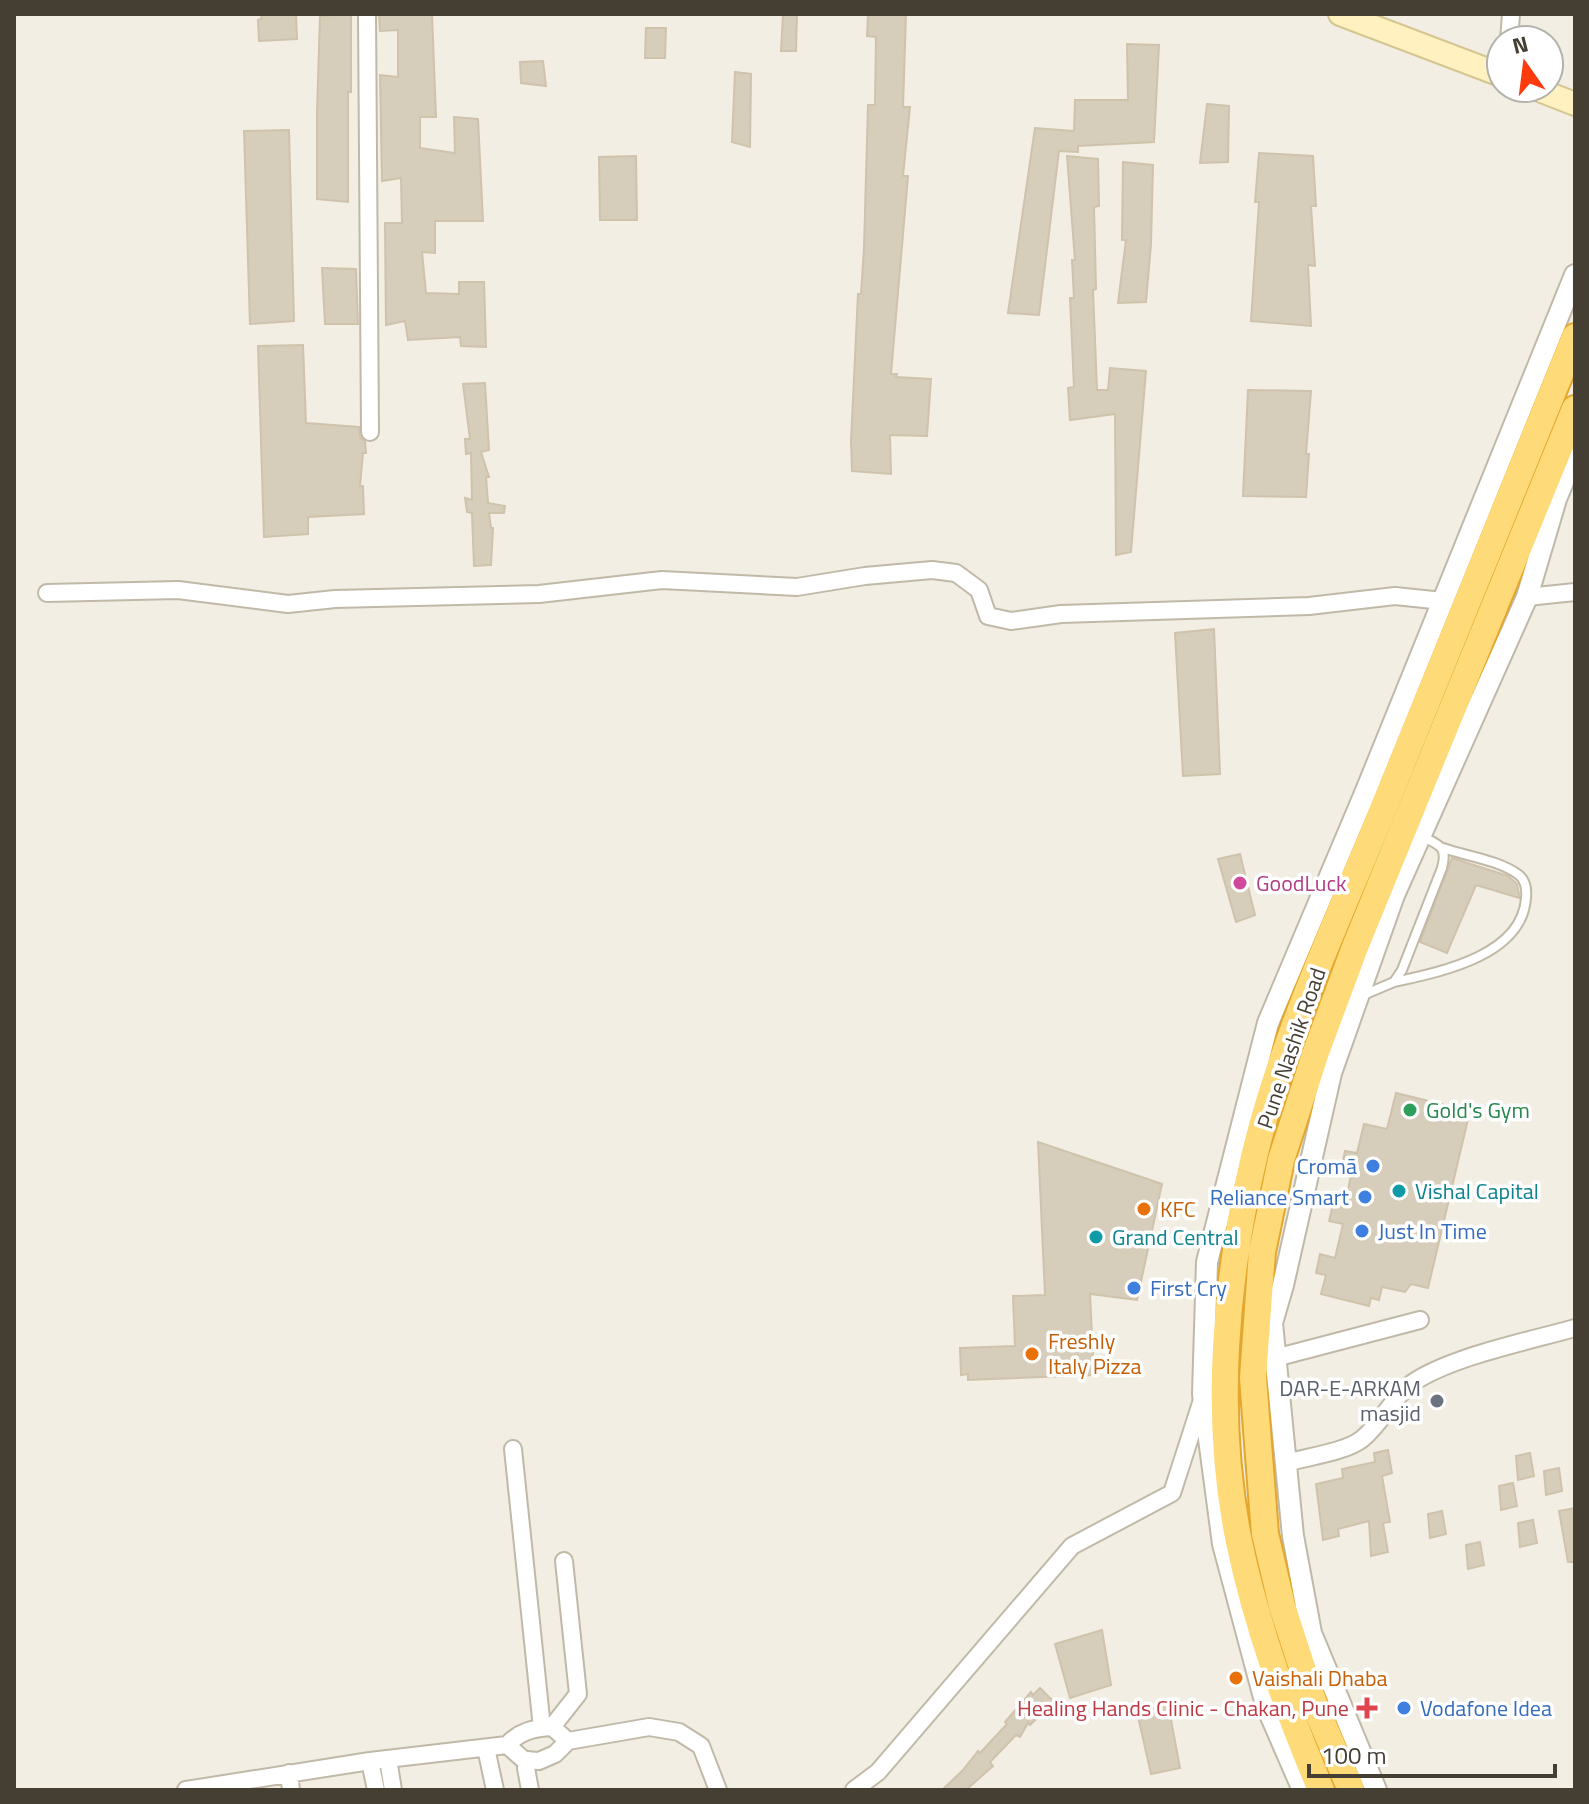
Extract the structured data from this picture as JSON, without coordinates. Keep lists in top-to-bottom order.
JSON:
{
  "streets": {
    "highway": ["Pune Nashik Road"]
  },
  "places": {
    "other": [
      "GoodLuck",
      "Gold's Gym",
      "Cromā",
      "Vishal Capital",
      "Reliance Smart",
      "KFC",
      "Just In Time",
      "Grand Central",
      "First Cry",
      "Freshly Italy Pizza",
      "DAR-E-ARKAM masjid",
      "Vaishali Dhaba",
      "Vodafone Idea"
    ],
    "health": ["Healing Hands Clinic - Chakan, Pune"]
  },
  "scale_bar": "100 m",
  "north": "top"
}
